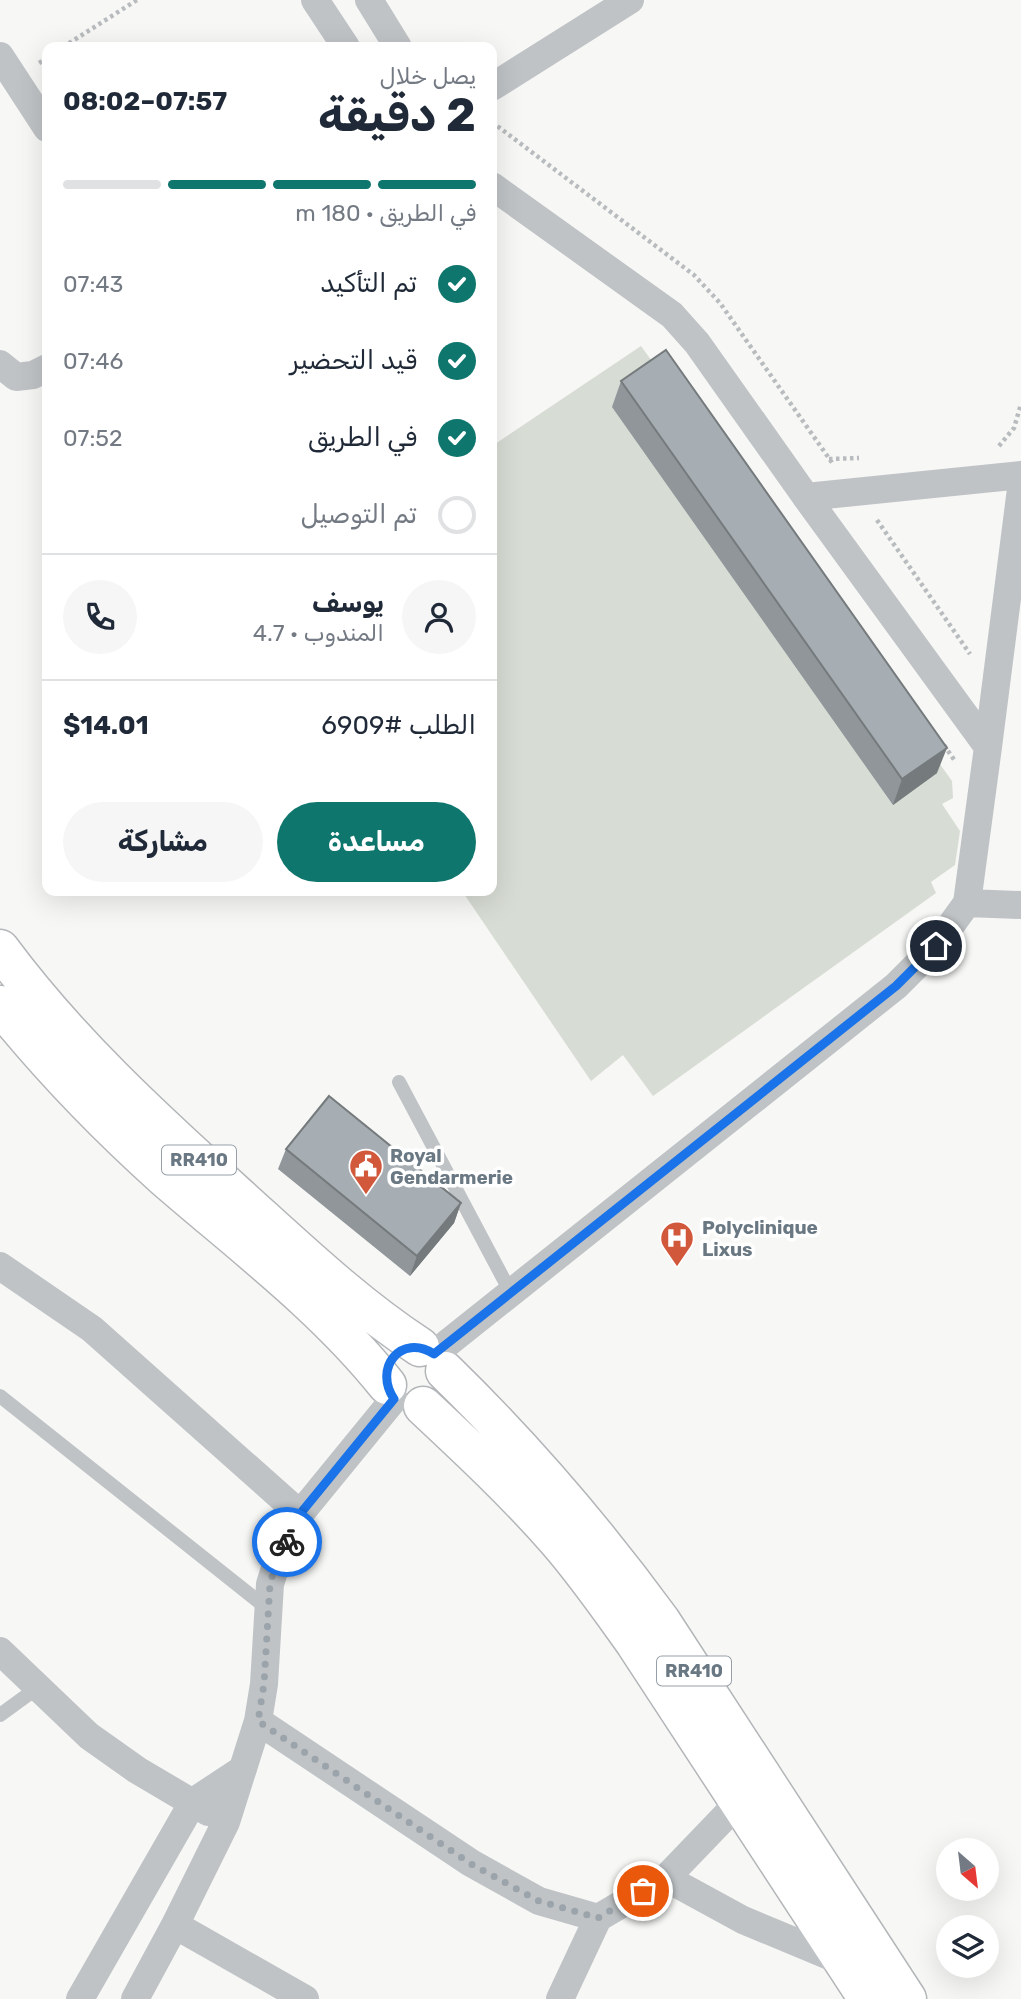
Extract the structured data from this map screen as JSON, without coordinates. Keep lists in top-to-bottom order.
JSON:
{
  "streets": {
    "highway": ["RR410"]
  },
  "places": {
    "public building": ["Royal Gendarmerie"],
    "hospital": ["Polyclinique Lixus"]
  },
  "north": "bottom right",
  "page": {
    "heading": ["2 دقيقة", "يصل خلال", "07:57–08:02"],
    "panel": [
      "يوسف",
      "المندوب · 4.7",
      "الطلب #6909",
      "$14.01"
    ],
    "bar": "في الطريق · 180 m",
    "list": [
      ["تم التأكيد", "07:43"],
      ["قيد التحضير", "07:46"],
      ["في الطريق", "07:52"],
      "تم التوصيل"
    ],
    "buttons": ["مساعدة", "مشاركة"]
  }
}
